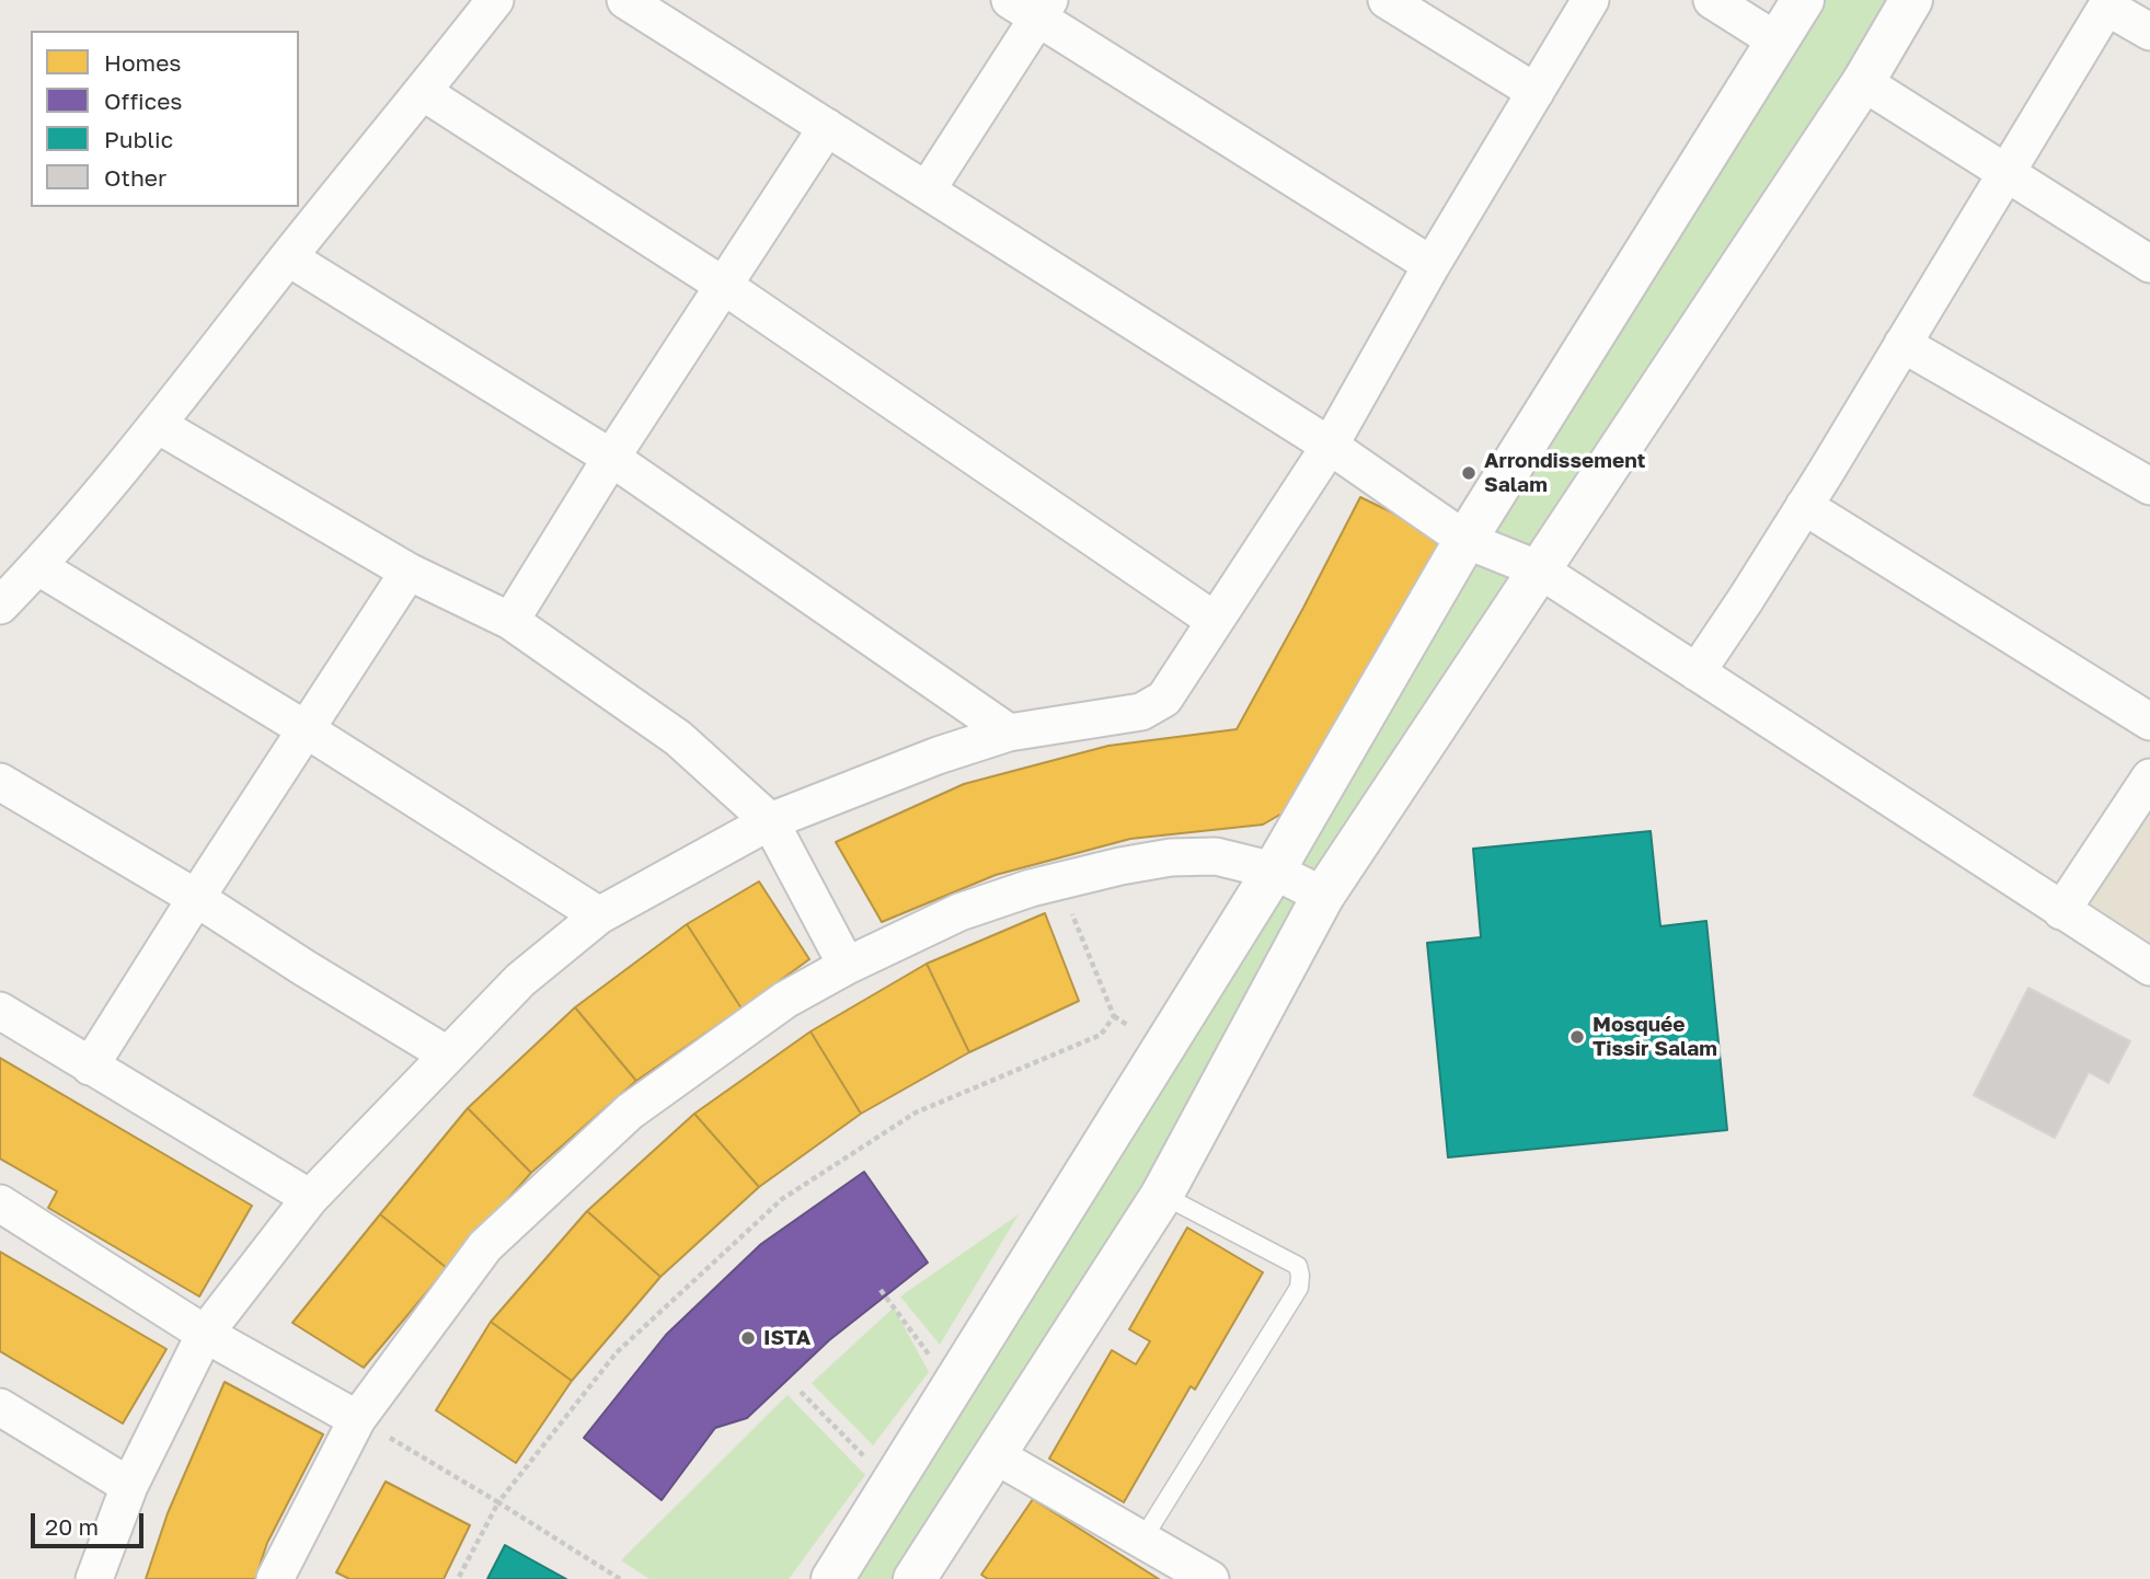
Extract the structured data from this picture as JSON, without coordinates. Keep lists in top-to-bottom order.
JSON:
{
  "places": ["Arrondissement Salam", "Mosquée Tissir Salam", "ISTA"],
  "legend": [
    "Homes",
    "Offices",
    "Public",
    "Other"
  ],
  "scale_bar": "20 m"
}
